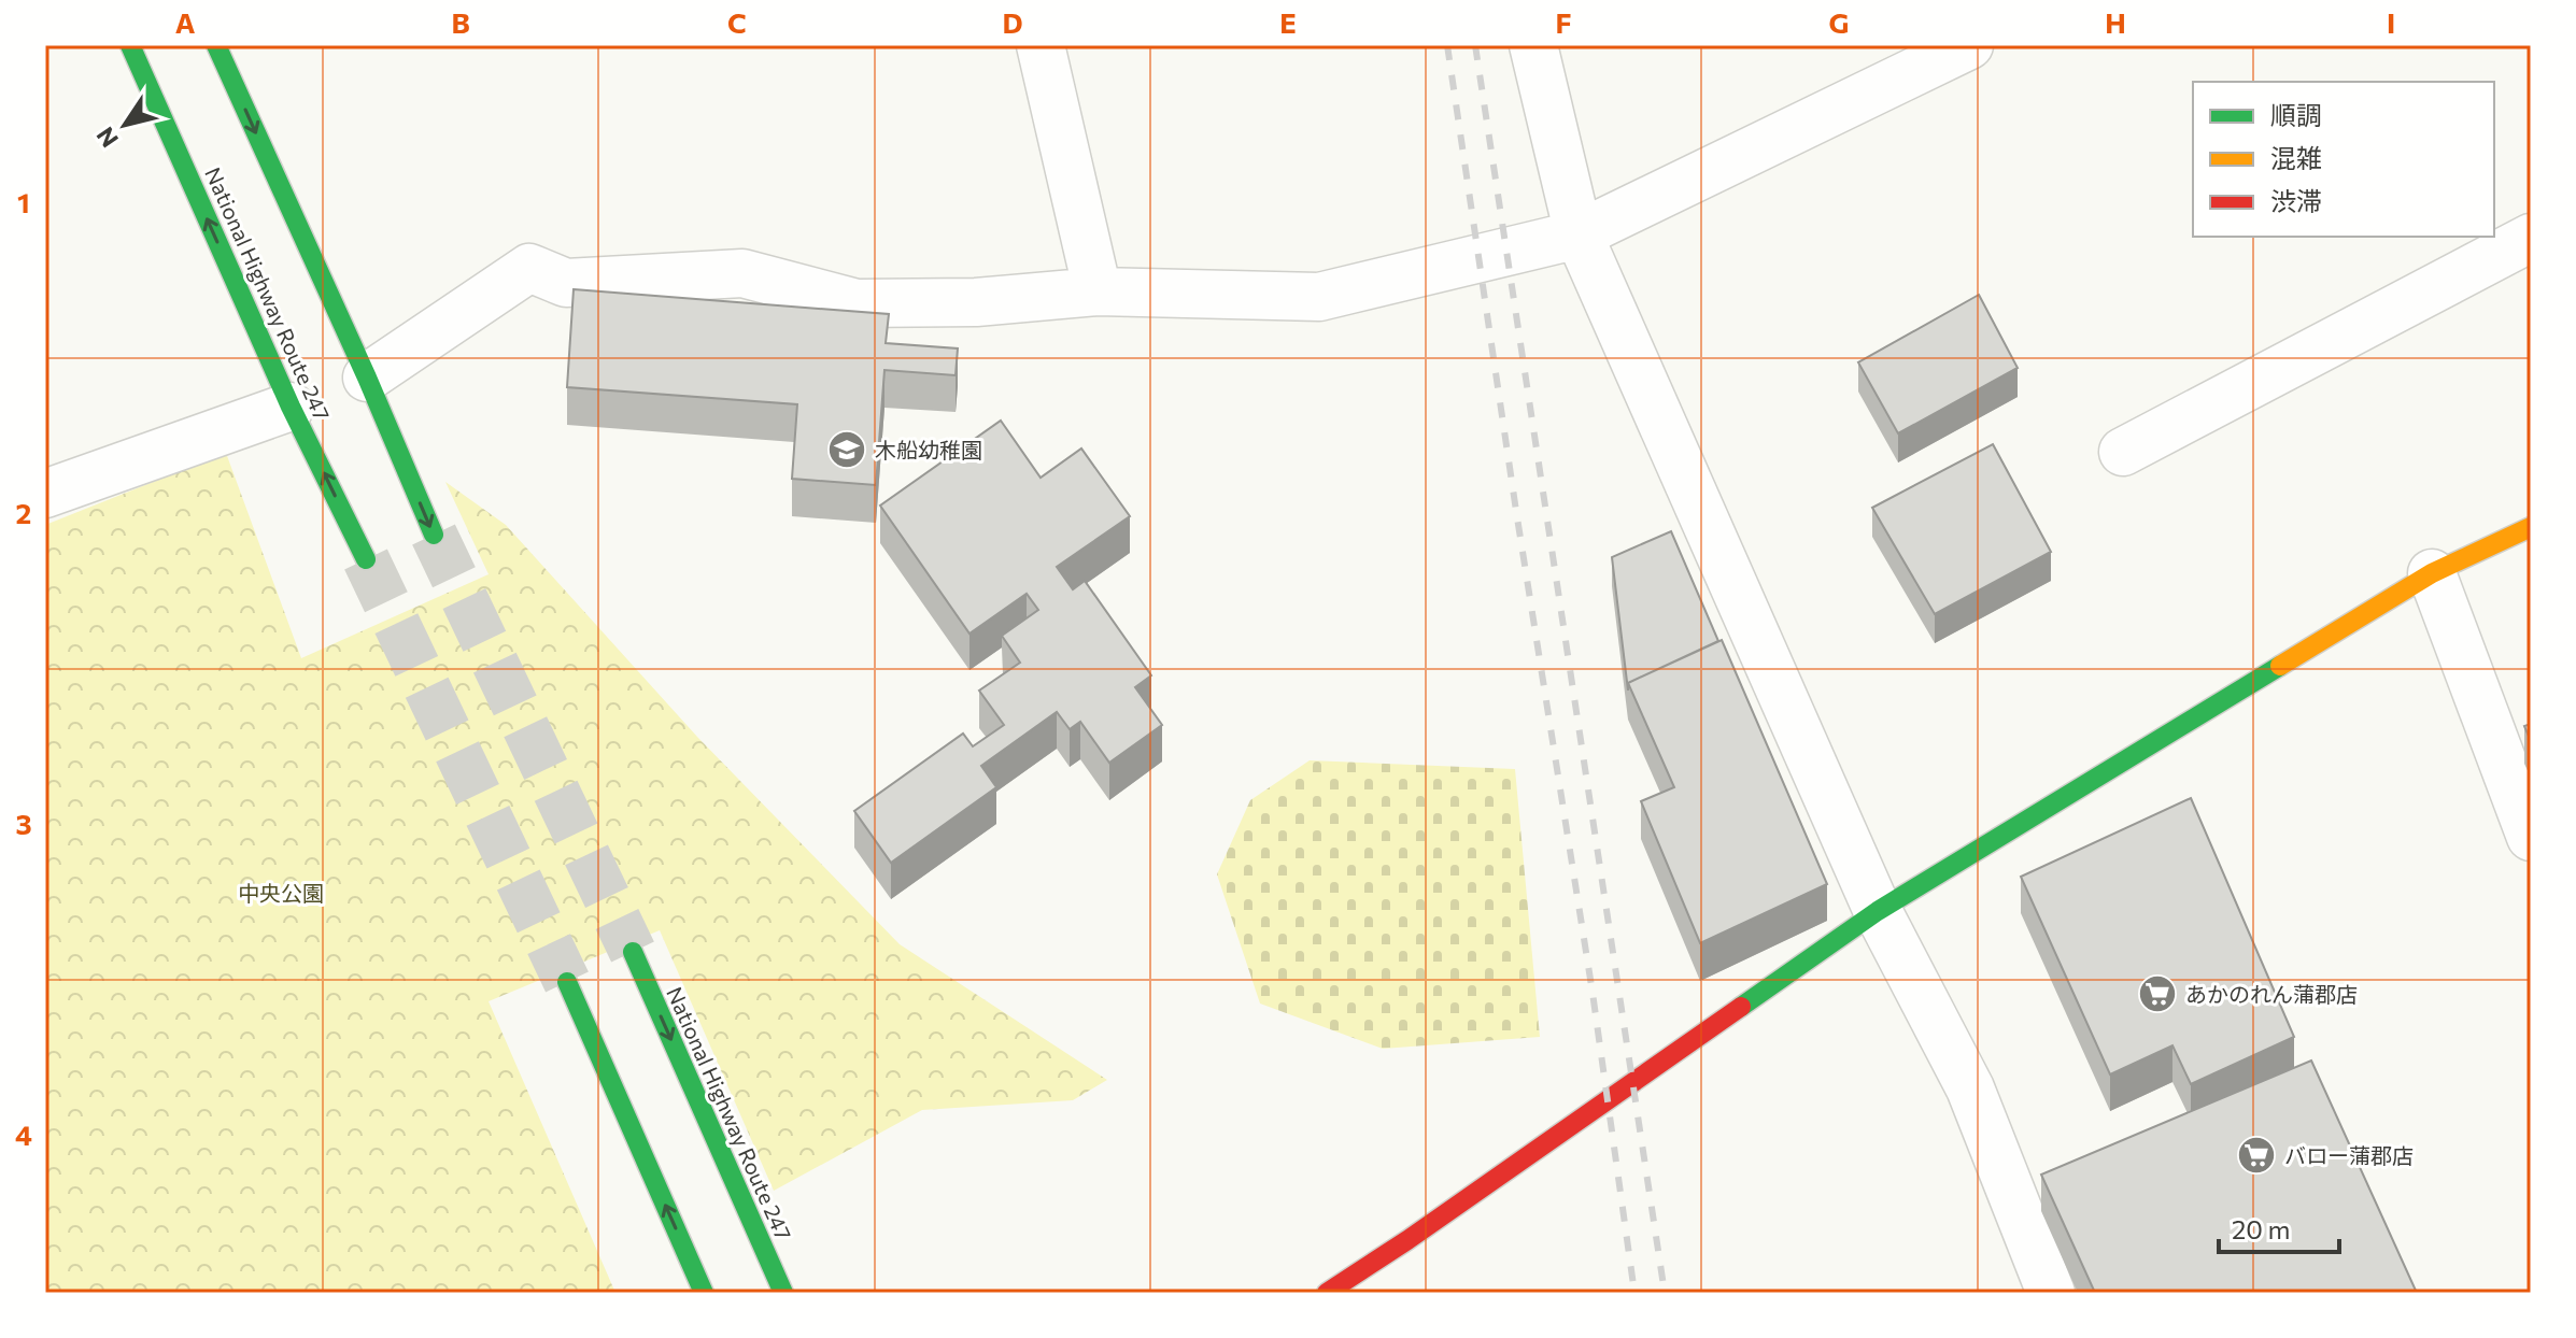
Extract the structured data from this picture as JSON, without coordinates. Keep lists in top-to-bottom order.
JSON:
{
  "streets": {
    "main road": ["National Highway Route 247"]
  },
  "parks": ["中央公園"],
  "places": {
    "school or university": ["木船幼稚園"],
    "supermarket": ["あかのれん蒲郡店", "バロー蒲郡店"]
  },
  "legend": ["順調", "混雑", "渋滞"],
  "scale_bar": "20 m",
  "north": "bottom left",
  "grid": {
    "columns": [
      "A",
      "B",
      "C",
      "D",
      "E",
      "F",
      "G",
      "H",
      "I"
    ],
    "rows": [
      "1",
      "2",
      "3",
      "4"
    ]
  }
}
